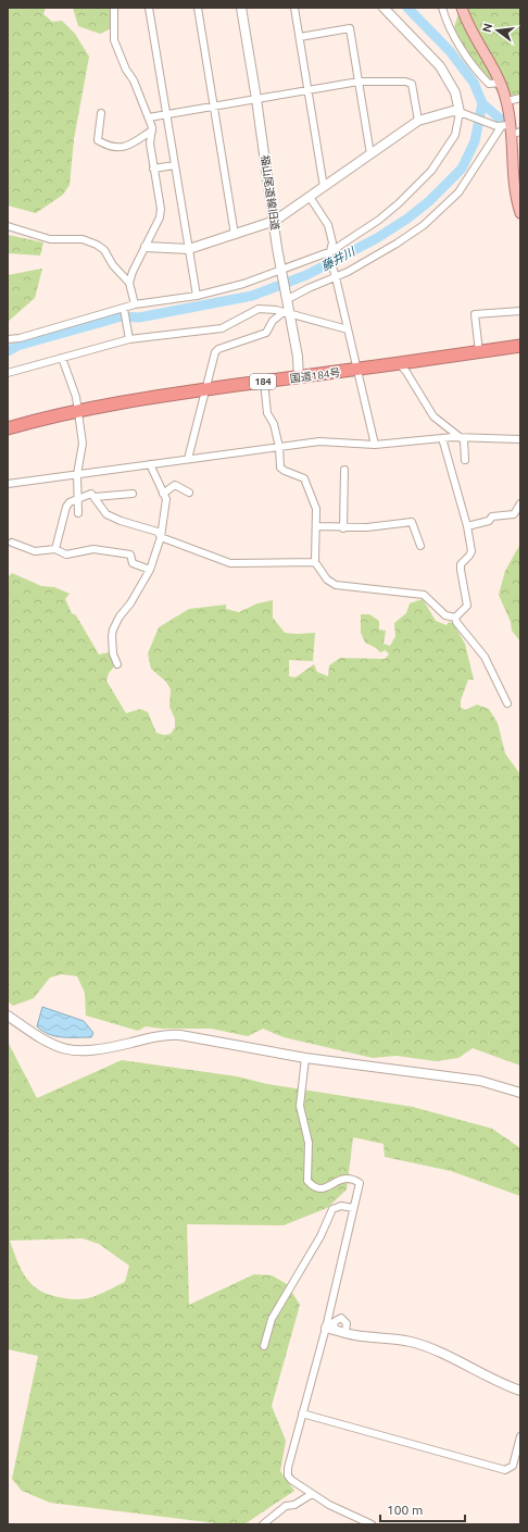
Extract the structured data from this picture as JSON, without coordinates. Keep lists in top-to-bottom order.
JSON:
{
  "streets": {
    "highway": ["国道184号", "184"],
    "street": ["福山尾道線旧道"]
  },
  "crossings": [
    ["福山尾道線旧道", "国道184号"]
  ],
  "water": ["藤井川"],
  "scale_bar": "100 m",
  "north": "left"
}
